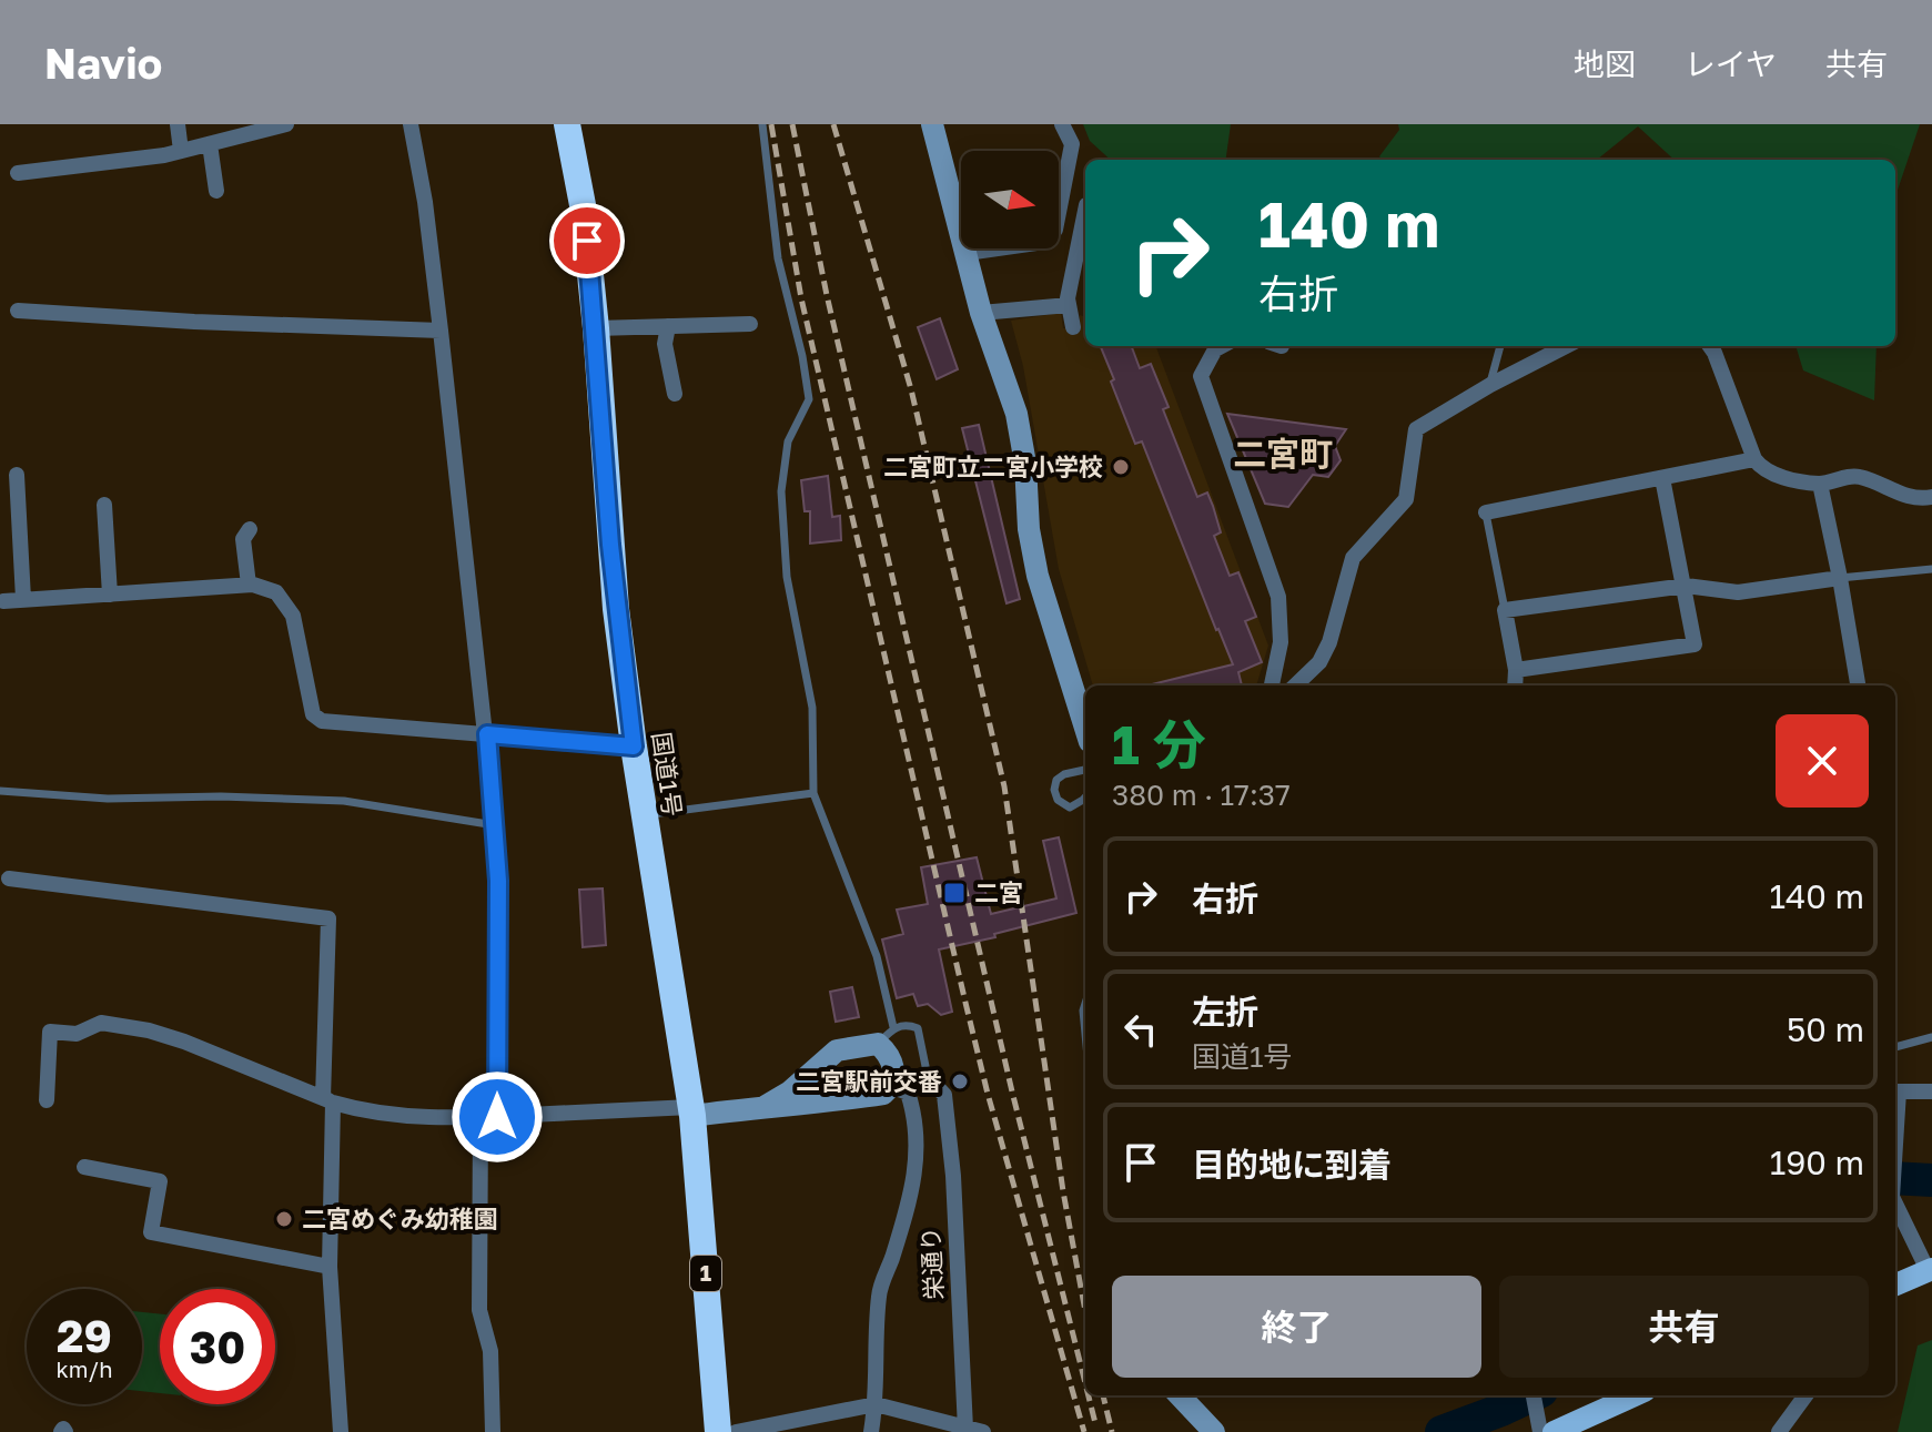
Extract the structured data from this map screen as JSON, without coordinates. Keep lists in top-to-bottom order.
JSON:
{
  "streets": {
    "highway": ["国道1号", "1"],
    "street": ["栄通り"]
  },
  "districts": ["二宮町"],
  "places": {
    "other": ["二宮町立二宮小学校", "二宮駅前交番", "二宮めぐみ幼稚園"],
    "transit": ["二宮"]
  },
  "north": "right",
  "page": {
    "header": "Navio",
    "nav": ["地図", "レイヤ", "共有"],
    "turn": ["140 m", "右折"],
    "heading": ["1 分", "380 m · 17:37"],
    "list": [
      {
        "name": "右折",
        "value": "140 m"
      },
      {
        "name": "左折",
        "note": "国道1号",
        "value": "50 m"
      },
      {
        "name": "目的地に到着",
        "value": "190 m"
      }
    ],
    "buttons": ["終了", "共有"],
    "speed": "29 km/h",
    "limit": "30"
  }
}
